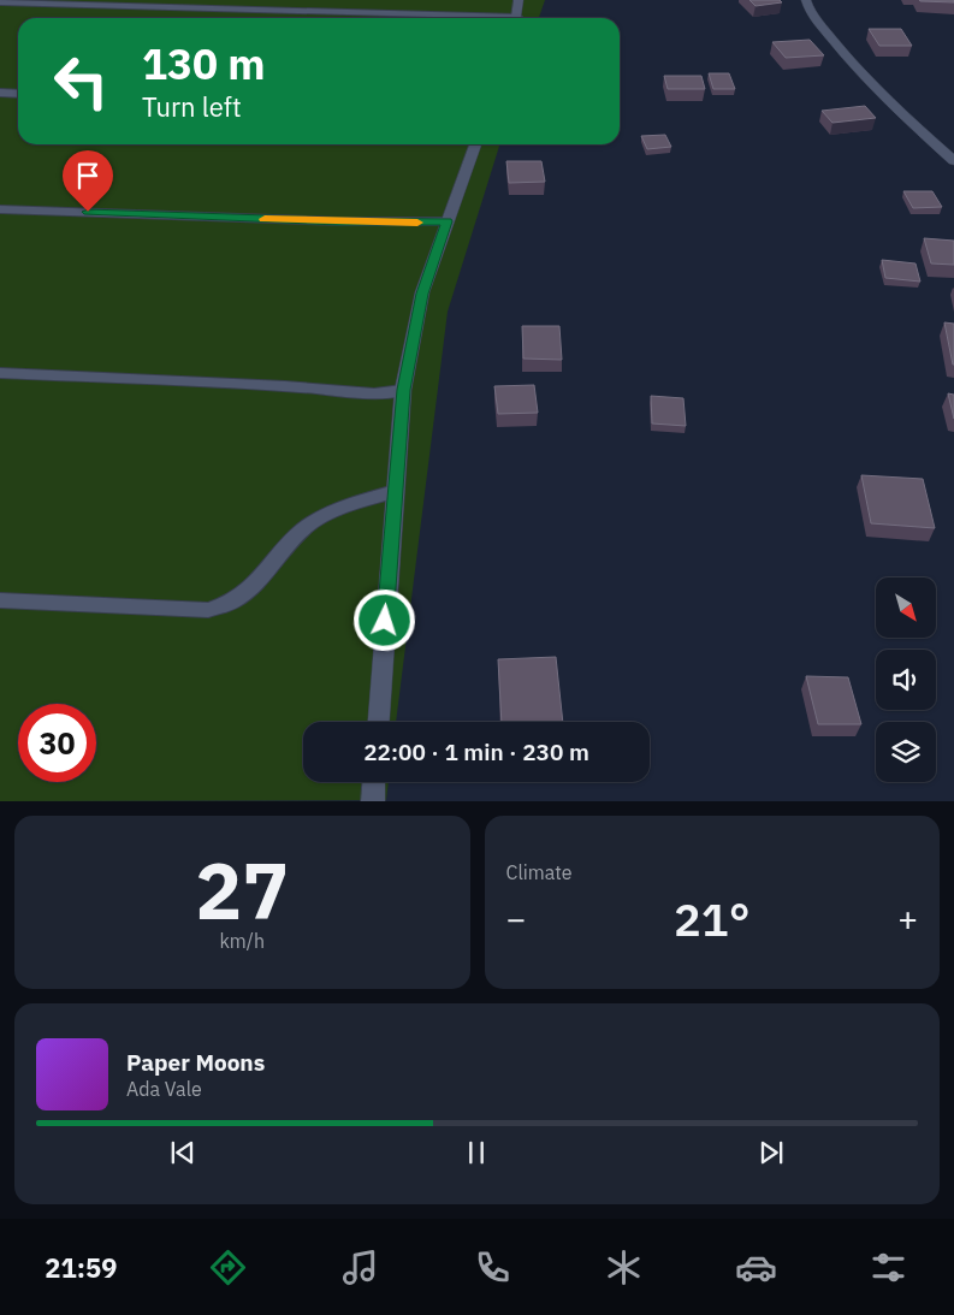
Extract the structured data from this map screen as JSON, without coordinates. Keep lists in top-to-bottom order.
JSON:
{
  "north": "bottom right",
  "page": {
    "turn": ["130 m", "Turn left"],
    "limit": "30",
    "trip": "22:00 · 1 min · 230 m",
    "tile": [
      ["27", "km/h"],
      "Climate"
    ],
    "heat": ["−", "21°", "+"],
    "song": ["Paper Moons", "Ada Vale"],
    "tabs": "21:59"
  }
}
